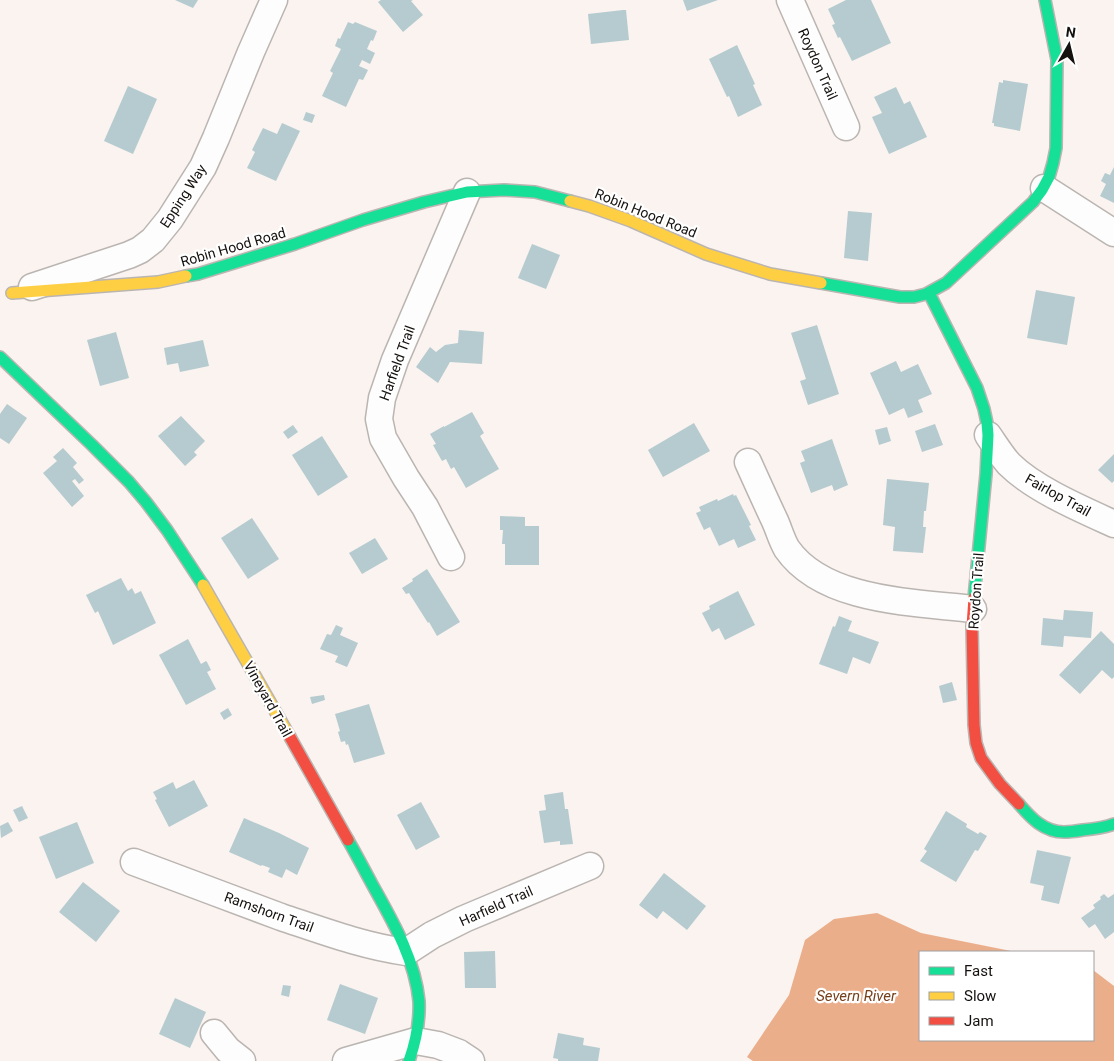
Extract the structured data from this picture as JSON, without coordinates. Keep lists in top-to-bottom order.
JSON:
{
  "streets": {
    "street": [
      "Roydon Trail",
      "Epping Way",
      "Robin Hood Road",
      "Harfield Trail",
      "Fairlop Trail",
      "Vineyard Trail",
      "Ramshorn Trail"
    ]
  },
  "crossings": [
    ["Roydon Trail", "Robin Hood Road"],
    ["Roydon Trail", "Fairlop Trail"],
    ["Epping Way", "Robin Hood Road"],
    ["Robin Hood Road", "Harfield Trail"],
    ["Harfield Trail", "Vineyard Trail"],
    ["Harfield Trail", "Ramshorn Trail"],
    ["Vineyard Trail", "Ramshorn Trail"]
  ],
  "water": ["Severn River"],
  "legend": ["Fast", "Slow", "Jam"],
  "north": "top"
}
